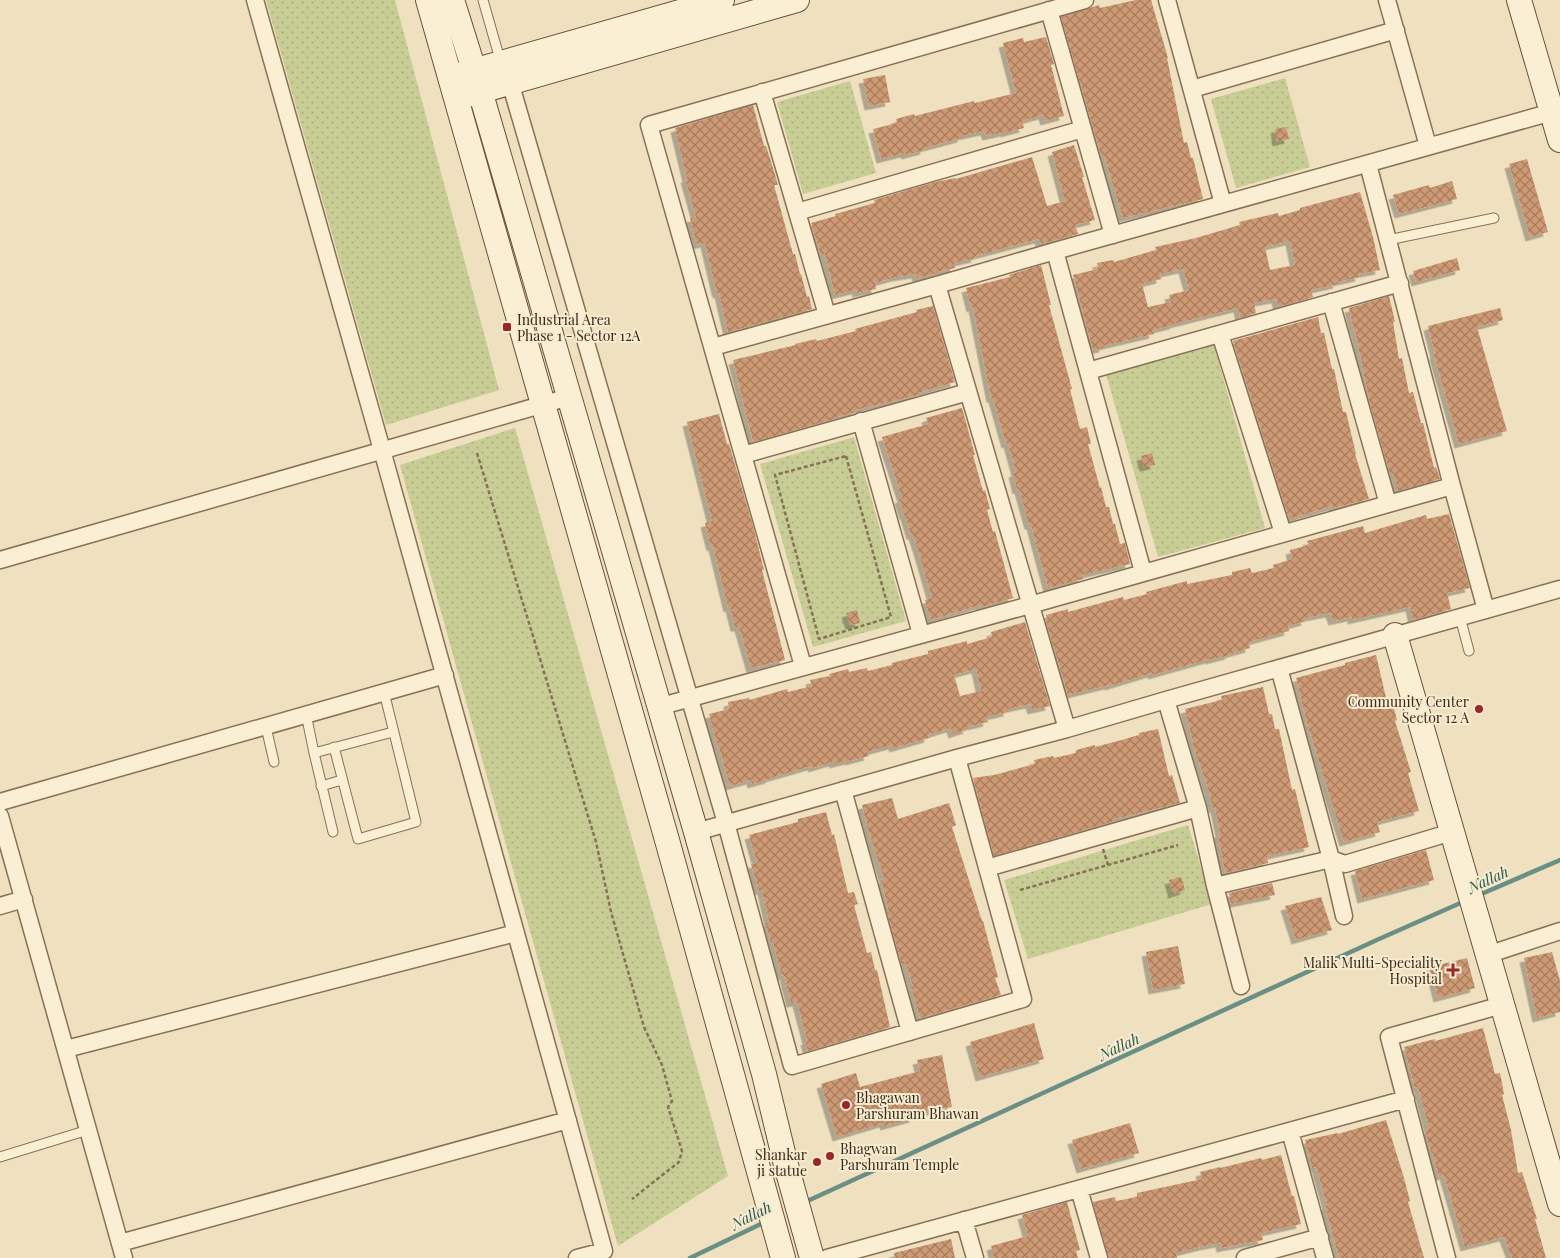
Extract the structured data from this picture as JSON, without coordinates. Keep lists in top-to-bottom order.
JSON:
{
  "water": ["Nallah"],
  "places": {
    "transit": ["Industrial Area Phase 1 - Sector 12A"],
    "other": [
      "Community Center Sector 12 A",
      "Bhagawan Parshuram Bhawan",
      "Bhagwan Parshuram Temple",
      "Shankar ji statue"
    ],
    "health": ["Malik Multi-Speciality Hospital"]
  }
}
